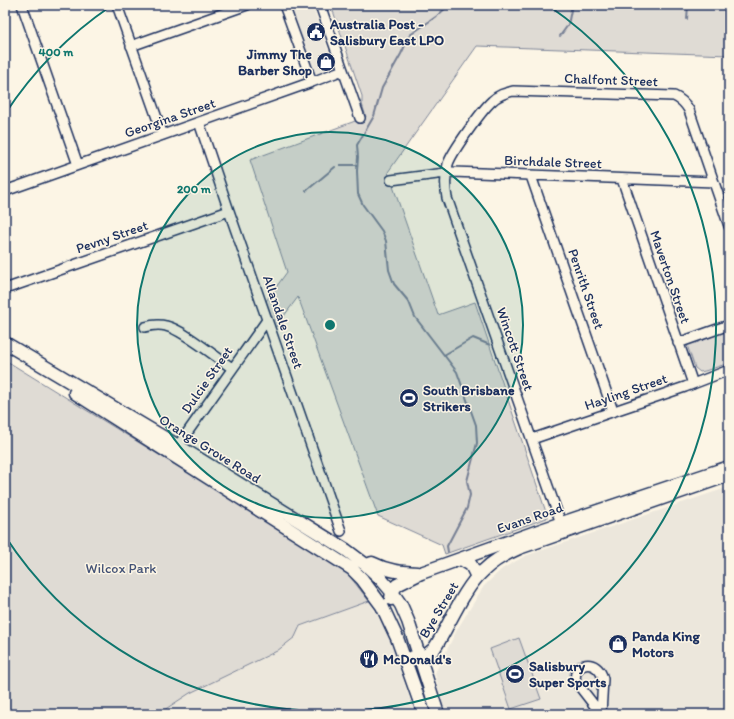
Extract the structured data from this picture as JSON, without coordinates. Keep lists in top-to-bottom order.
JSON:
{
  "streets": {
    "main road": ["Orange Grove Road", "Evans Road", "Bye Street"],
    "street": [
      "Chalfont Street",
      "Georgina Street",
      "Birchdale Street",
      "Pevny Street",
      "Maverton Street",
      "Penrith Street",
      "Allandale Street",
      "Wincott Street",
      "Dulcie Street",
      "Hayling Street"
    ]
  },
  "crossings": [
    ["Chalfont Street", "Birchdale Street"],
    ["Chalfont Street", "Wincott Street"],
    ["Georgina Street", "Allandale Street"],
    ["Birchdale Street", "Maverton Street"],
    ["Birchdale Street", "Penrith Street"],
    ["Birchdale Street", "Wincott Street"],
    ["Pevny Street", "Allandale Street"],
    ["Maverton Street", "Hayling Street"],
    ["Penrith Street", "Hayling Street"],
    ["Allandale Street", "Dulcie Street"],
    ["Wincott Street", "Hayling Street"],
    ["Wincott Street", "Evans Road"],
    ["Dulcie Street", "Orange Grove Road"],
    ["Orange Grove Road", "Evans Road"],
    ["Orange Grove Road", "Bye Street"],
    ["Evans Road", "Bye Street"]
  ],
  "parks": ["Wilcox Park"],
  "places": {
    "public building": ["Australia Post - Salisbury East LPO"],
    "shop": ["Jimmy The Barber Shop", "Panda King Motors"],
    "sports": ["South Brisbane Strikers", "Salisbury Super Sports"],
    "restaurant": ["McDonald's"]
  },
  "rings": ["400 m", "200 m"]
}
